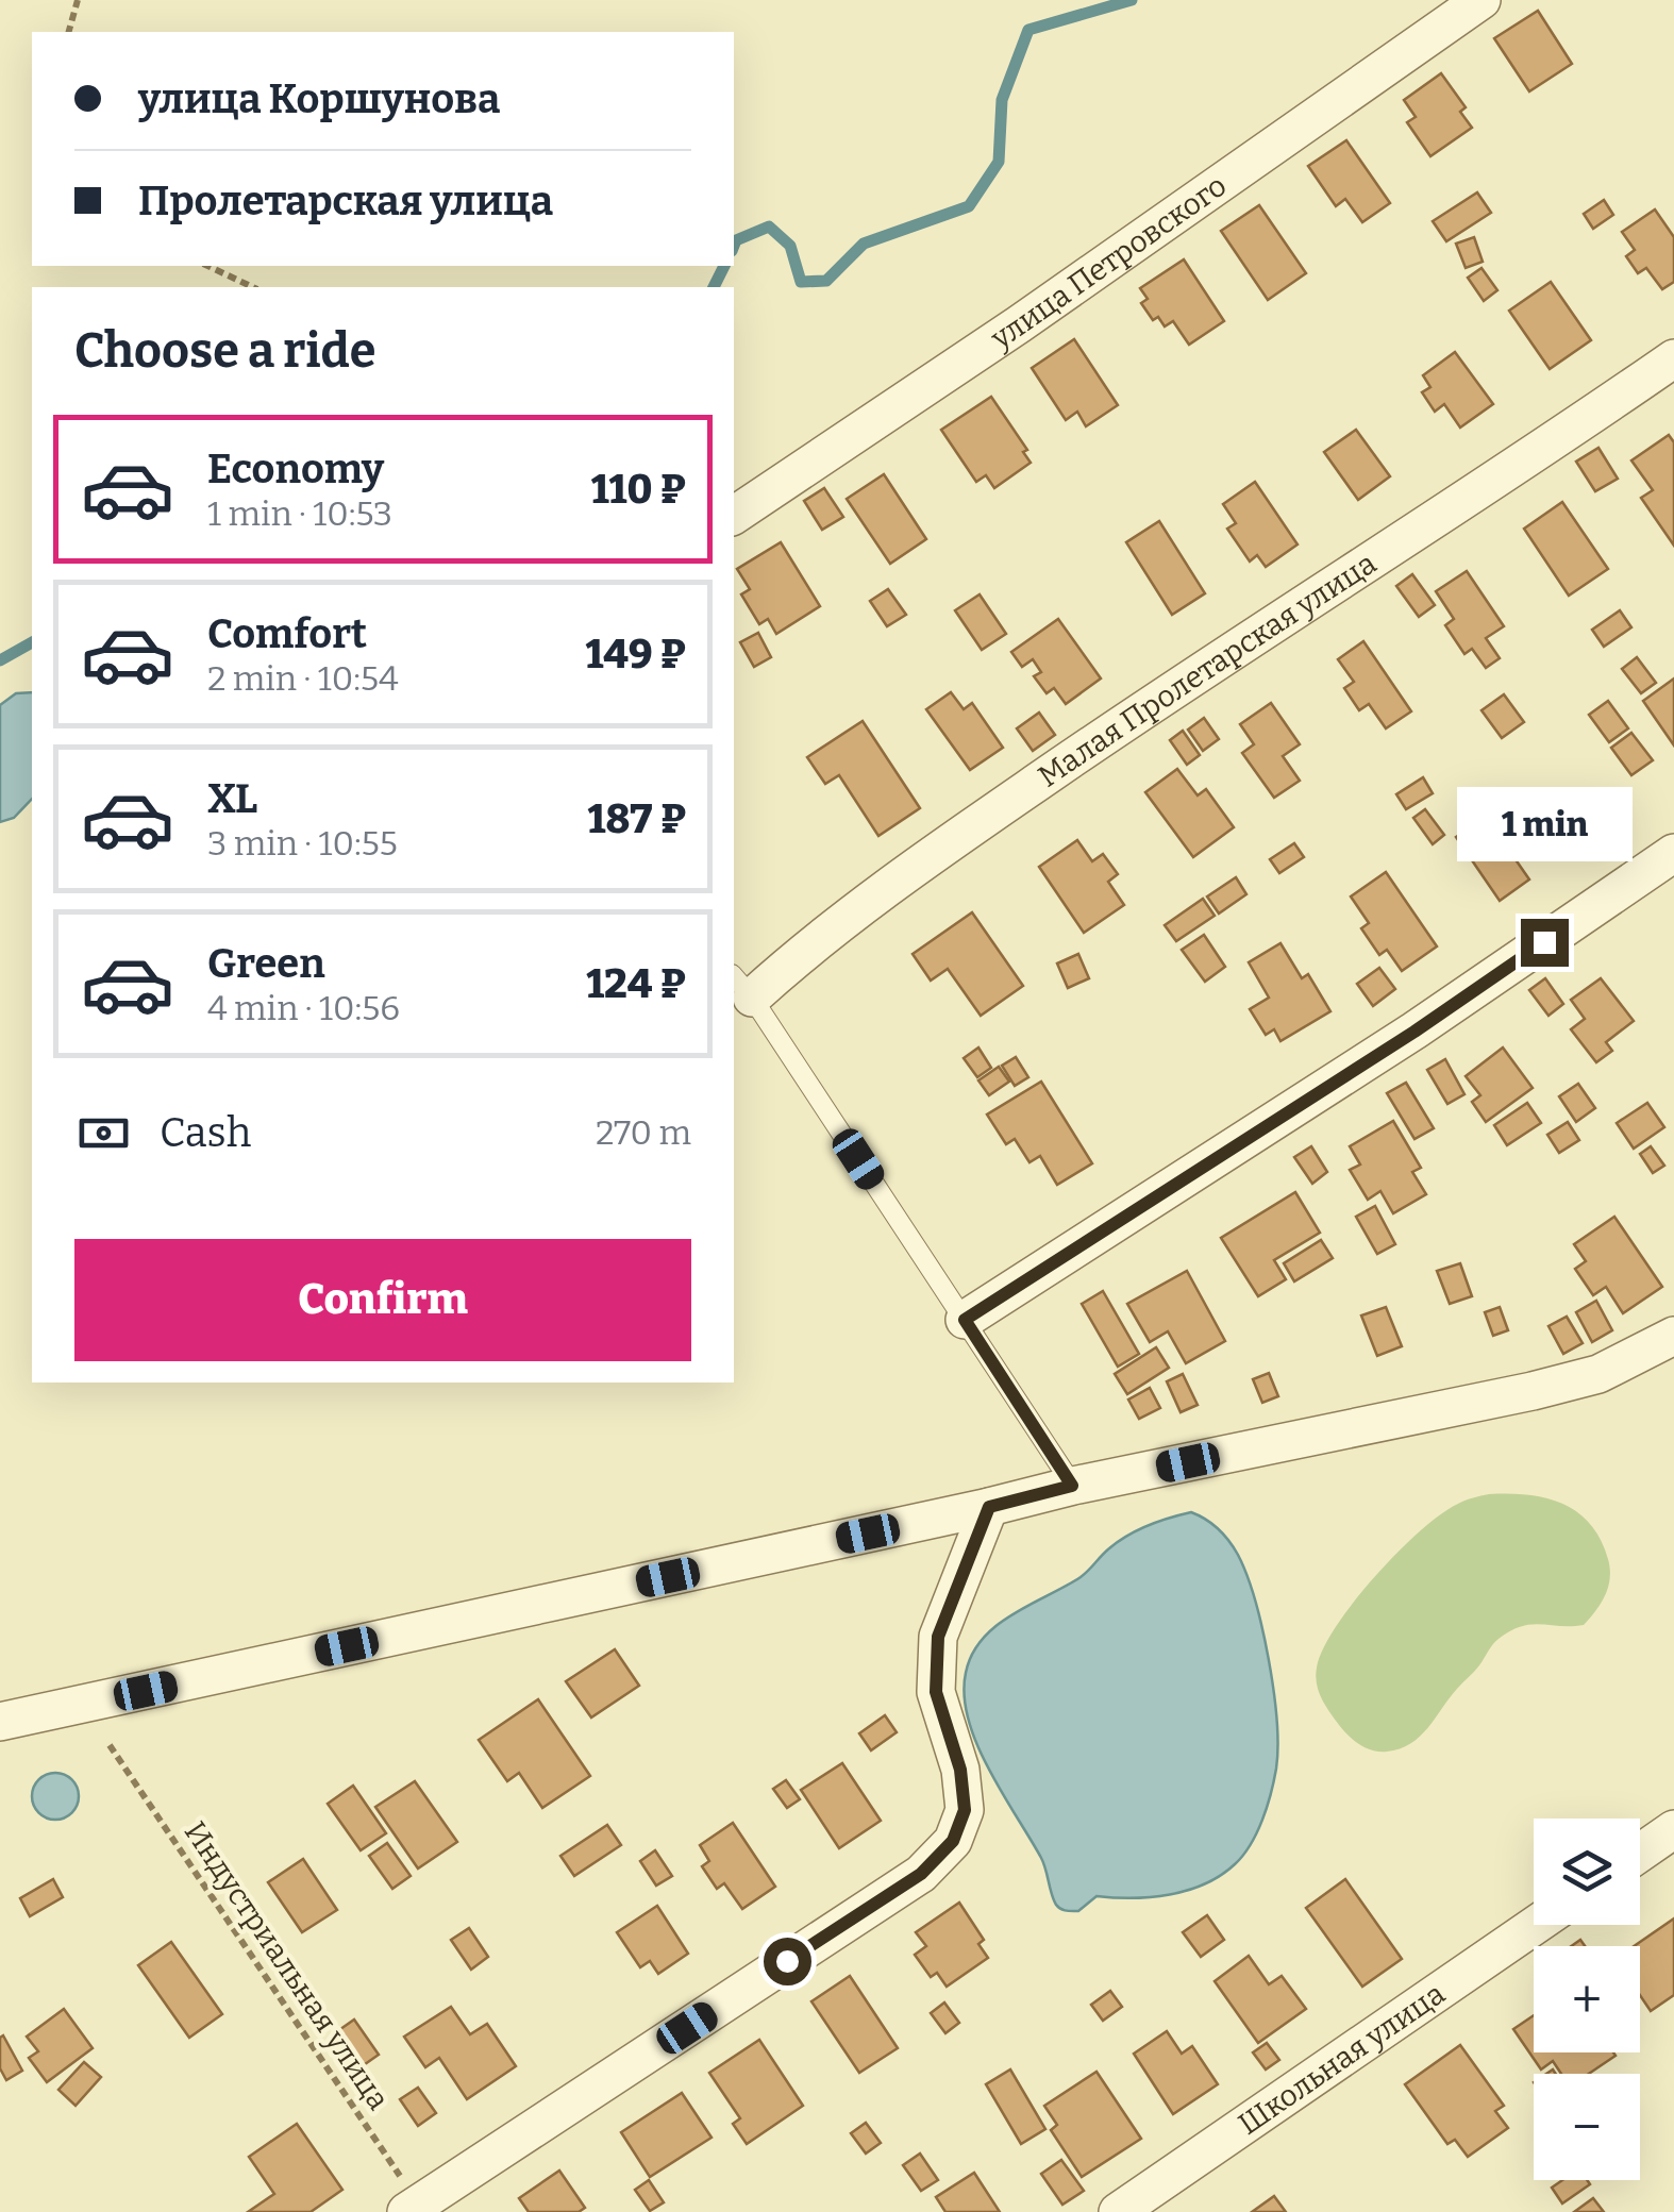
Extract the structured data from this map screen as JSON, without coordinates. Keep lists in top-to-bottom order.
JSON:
{
  "streets": {
    "street": ["улица Петровского", "Малая Пролетарская улица", "Школьная улица"],
    "path": ["Индустриальная улица"]
  },
  "page": {
    "banner": ["улица Коршунова", "Пролетарская улица"],
    "heading": "Choose a ride",
    "list": [
      {
        "name": "Economy",
        "note": "1 min · 10:53",
        "value": "110 ₽"
      },
      {
        "name": "Comfort",
        "note": "2 min · 10:54",
        "value": "149 ₽"
      },
      {
        "name": "XL",
        "note": "3 min · 10:55",
        "value": "187 ₽"
      },
      {
        "name": "Green",
        "note": "4 min · 10:56",
        "value": "124 ₽"
      }
    ],
    "bubble": "1 min",
    "pay": ["Cash", "270 m"],
    "buttons": "Confirm",
    "map_buttons": ["+", "−"]
  }
}
